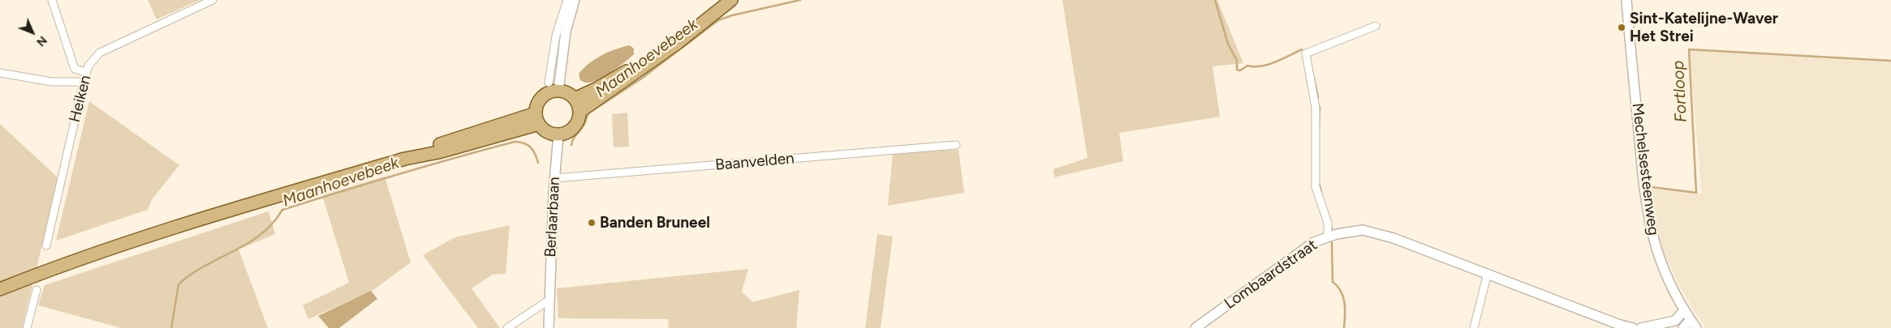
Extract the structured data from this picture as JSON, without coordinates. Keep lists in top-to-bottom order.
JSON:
{
  "streets": {
    "street": [
      "Heiken",
      "Baanvelden",
      "Mechelsesteenweg",
      "Berlaarbaan",
      "Lombaardstraat"
    ]
  },
  "crossings": [
    ["Baanvelden", "Berlaarbaan"]
  ],
  "water": ["Maanhoevebeek", "Fortloop"],
  "places": ["Sint-Katelijne-Waver Het Strei", "Banden Bruneel"],
  "north": "bottom right"
}
